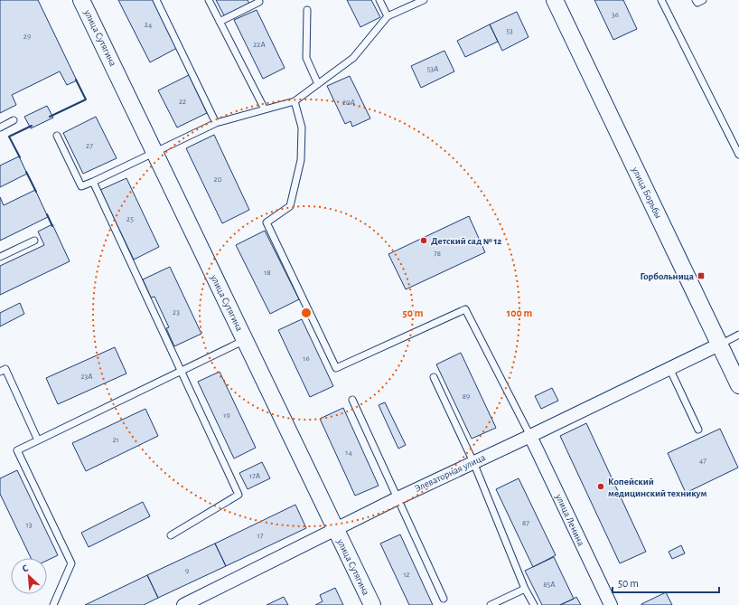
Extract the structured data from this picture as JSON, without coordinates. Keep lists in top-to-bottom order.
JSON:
{
  "streets": {
    "street": [
      "улица Сутягина",
      "улица Борьбы",
      "Элеваторная улица",
      "улица Ленина"
    ]
  },
  "crossings": [
    ["улица Сутягина", "Элеваторная улица"],
    ["улица Борьбы", "Элеваторная улица"],
    ["Элеваторная улица", "улица Ленина"]
  ],
  "places": {
    "other": ["Детский сад № 12", "Копейский медицинский техникум"],
    "transit": ["Горбольница"]
  },
  "house_numbers": [
    "36",
    "24",
    "53",
    "29",
    "22А",
    "53А",
    "22",
    "20А",
    "27",
    "20",
    "25",
    "78",
    "18",
    "23",
    "16",
    "23А",
    "89",
    "19",
    "21",
    "14",
    "47",
    "17А",
    "87",
    "13",
    "17",
    "9",
    "12",
    "85А"
  ],
  "scale_bar": "50 m",
  "north": "top left",
  "rings": ["50 m", "100 m"]
}
